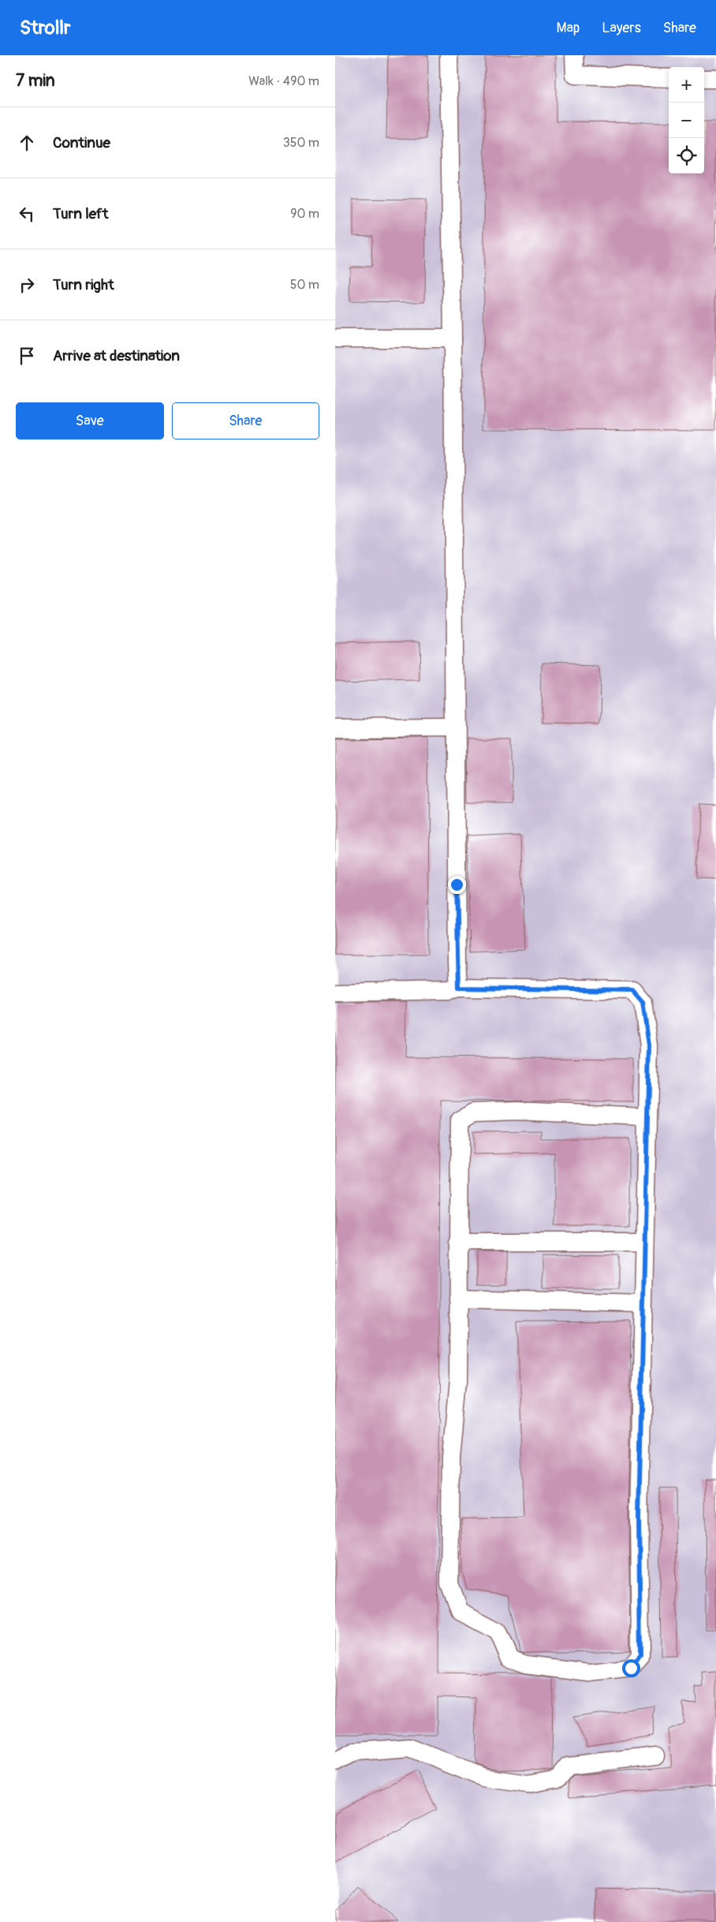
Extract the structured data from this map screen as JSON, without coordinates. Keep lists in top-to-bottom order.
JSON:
{
  "page": {
    "header": "Strollr",
    "nav": ["Map", "Layers", "Share"],
    "heading": ["7 min", "Walk · 490 m"],
    "map_buttons": ["+", "−"],
    "list": [
      ["Continue", "350 m"],
      ["Turn left", "90 m"],
      ["Turn right", "50 m"],
      "Arrive at destination"
    ],
    "buttons": ["Save", "Share"]
  }
}
